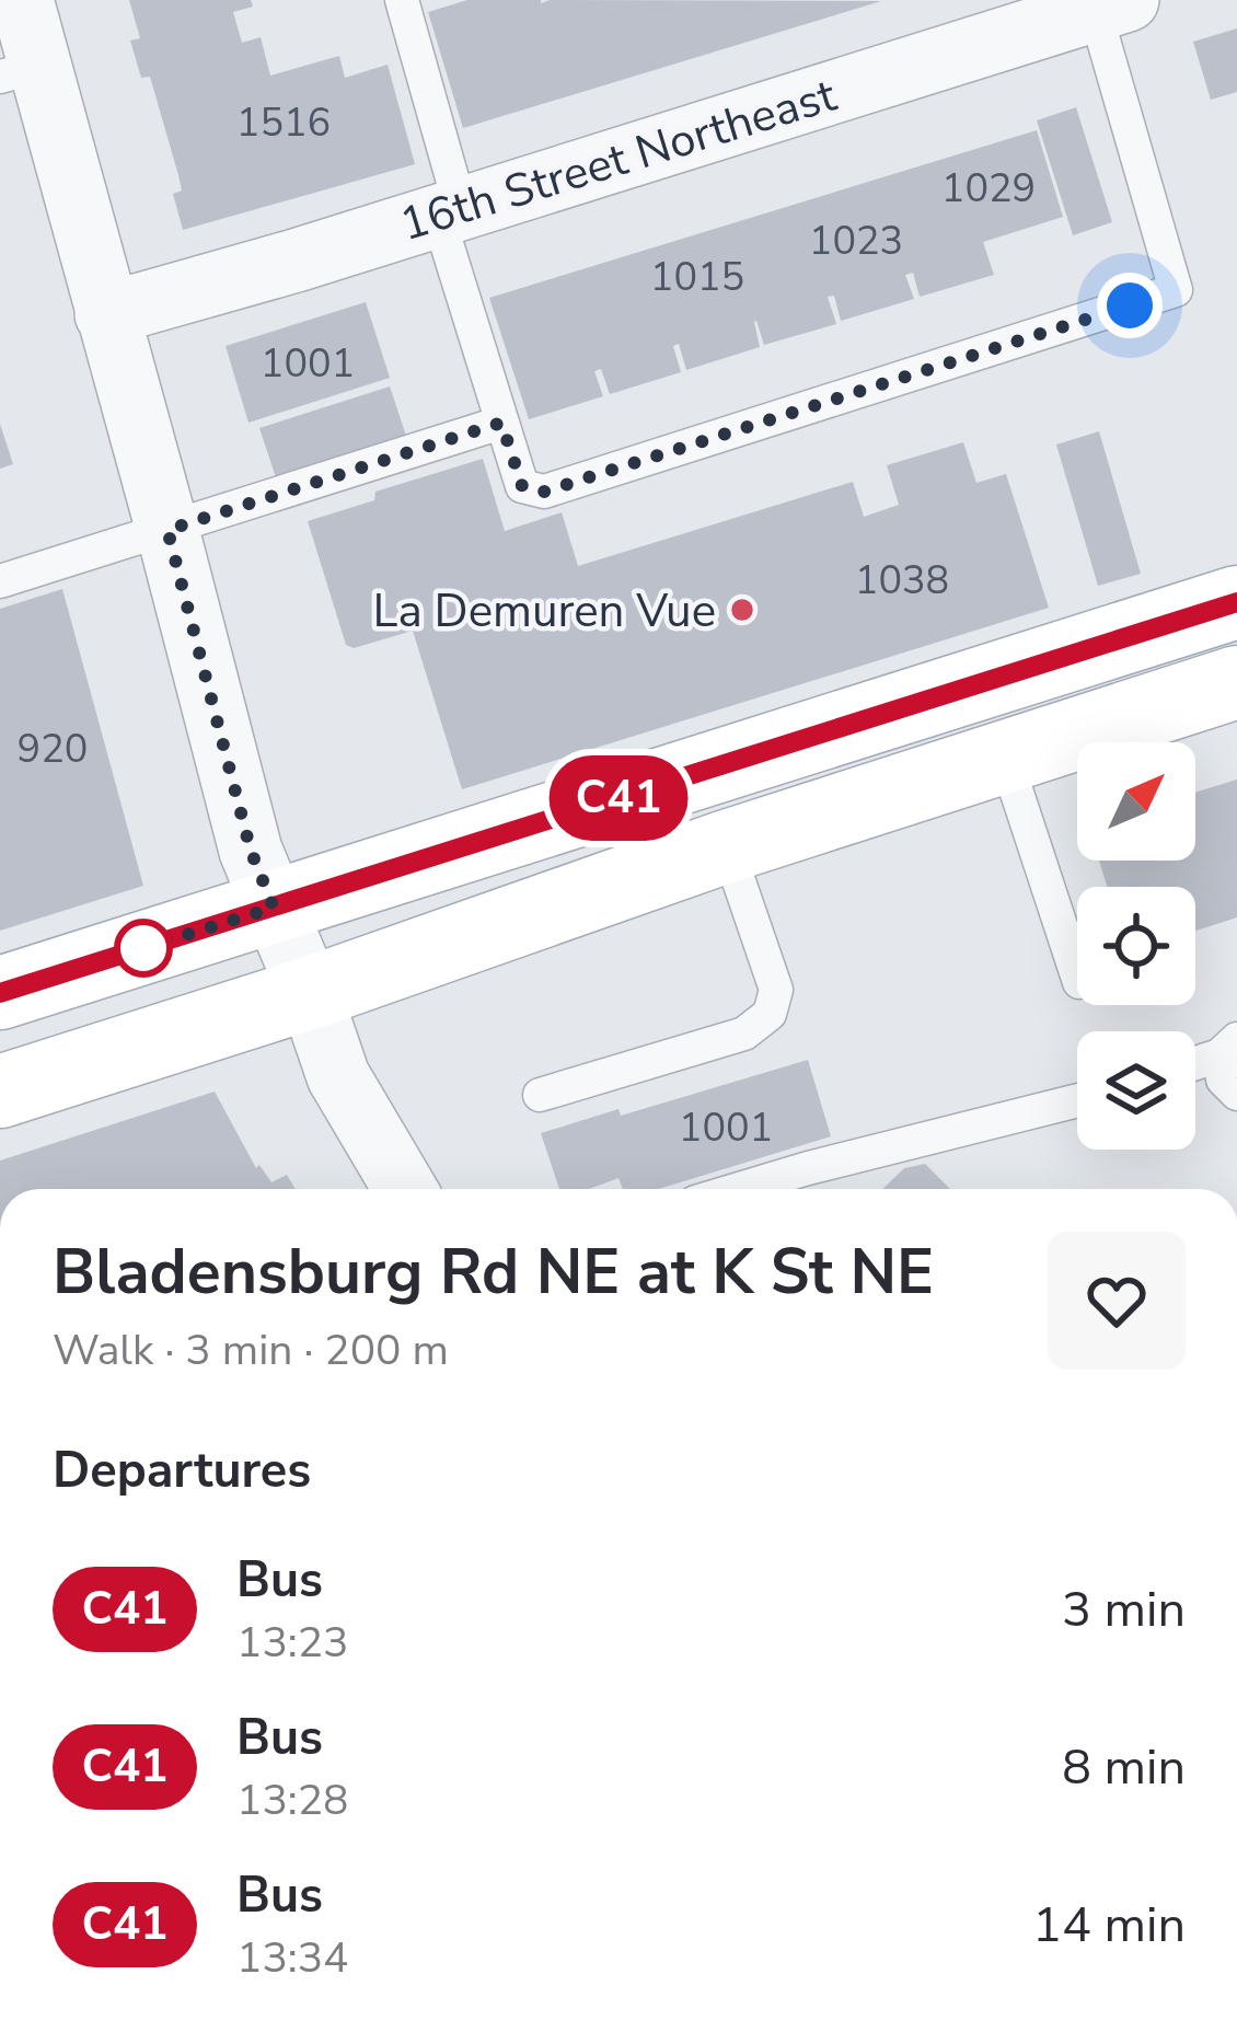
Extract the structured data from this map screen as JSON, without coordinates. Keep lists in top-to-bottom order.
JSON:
{
  "streets": {
    "street": ["16th Street Northeast"]
  },
  "places": ["La Demuren Vue"],
  "lines": ["bus line C41"],
  "house_numbers": [
    "1516",
    "1029",
    "1023",
    "1015",
    "1001",
    "1038",
    "920",
    "1001"
  ],
  "north": "top right",
  "page": {
    "on_map": "C41",
    "heading": [
      ["Bladensburg Rd NE at K St NE", "Walk · 3 min · 200 m"],
      "Departures"
    ],
    "list": [
      {
        "mark": "C41",
        "name": "Bus",
        "note": "13:23",
        "value": "3 min"
      },
      {
        "mark": "C41",
        "name": "Bus",
        "note": "13:28",
        "value": "8 min"
      },
      {
        "mark": "C41",
        "name": "Bus",
        "note": "13:34",
        "value": "14 min"
      }
    ]
  }
}
